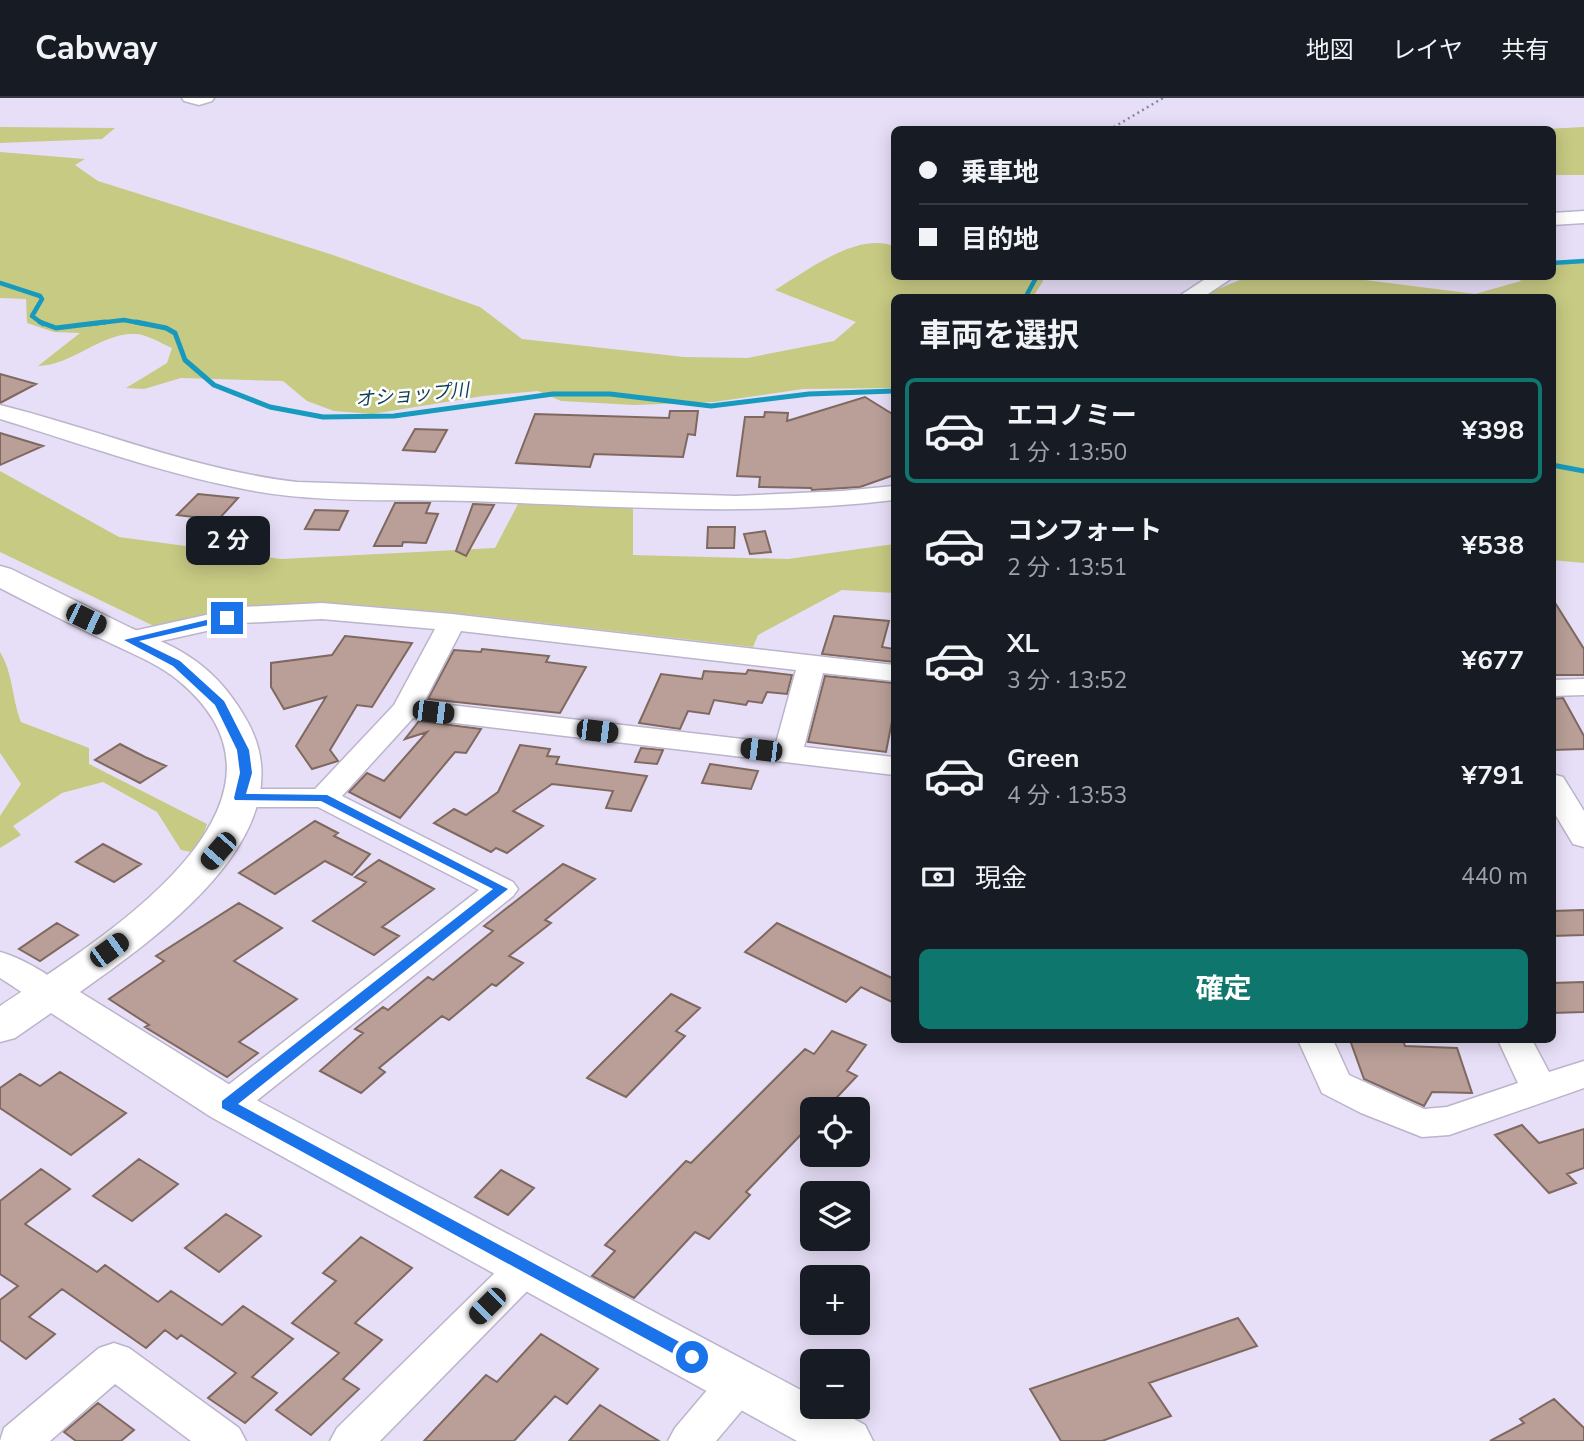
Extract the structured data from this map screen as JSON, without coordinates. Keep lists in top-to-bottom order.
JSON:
{
  "water": ["オショップ川"],
  "page": {
    "header": "Cabway",
    "nav": ["地図", "レイヤ", "共有"],
    "banner": ["乗車地", "目的地"],
    "heading": "車両を選択",
    "list": [
      {
        "name": "エコノミー",
        "note": "1 分 · 13:50",
        "value": "¥398"
      },
      {
        "name": "コンフォート",
        "note": "2 分 · 13:51",
        "value": "¥538"
      },
      {
        "name": "XL",
        "note": "3 分 · 13:52",
        "value": "¥677"
      },
      {
        "name": "Green",
        "note": "4 分 · 13:53",
        "value": "¥791"
      }
    ],
    "bubble": "2 分",
    "pay": ["現金", "440 m"],
    "buttons": "確定",
    "map_buttons": ["+", "−"]
  }
}
